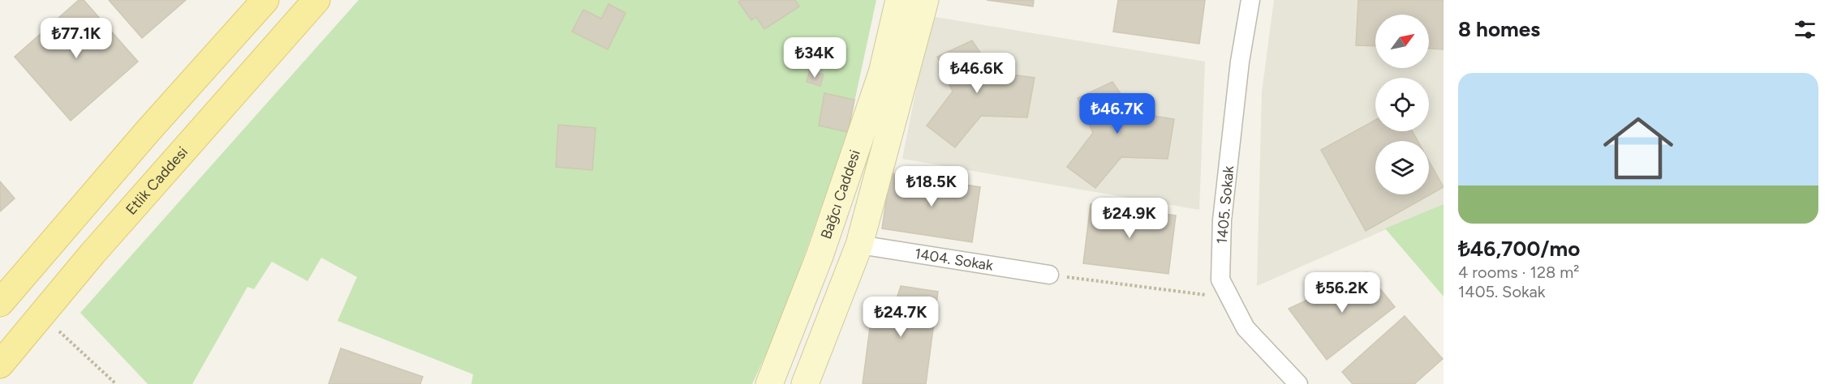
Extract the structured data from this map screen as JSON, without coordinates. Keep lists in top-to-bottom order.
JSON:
{
  "streets": {
    "main road": ["Etlik Caddesi", "Bağcı Caddesi"],
    "street": ["1405. Sokak", "1404. Sokak"]
  },
  "crossings": [
    ["Bağcı Caddesi", "1404. Sokak"]
  ],
  "north": "top right",
  "page": {
    "heading": "8 homes",
    "price": [
      "₺77.1K",
      "₺34K",
      "₺46.6K",
      "₺46.7K",
      "₺18.5K",
      "₺24.9K",
      "₺56.2K",
      "₺24.7K"
    ],
    "list": [
      {
        "name": "₺46,700/mo",
        "note": "4 rooms · 128 m² · 1405. Sokak"
      }
    ]
  }
}
